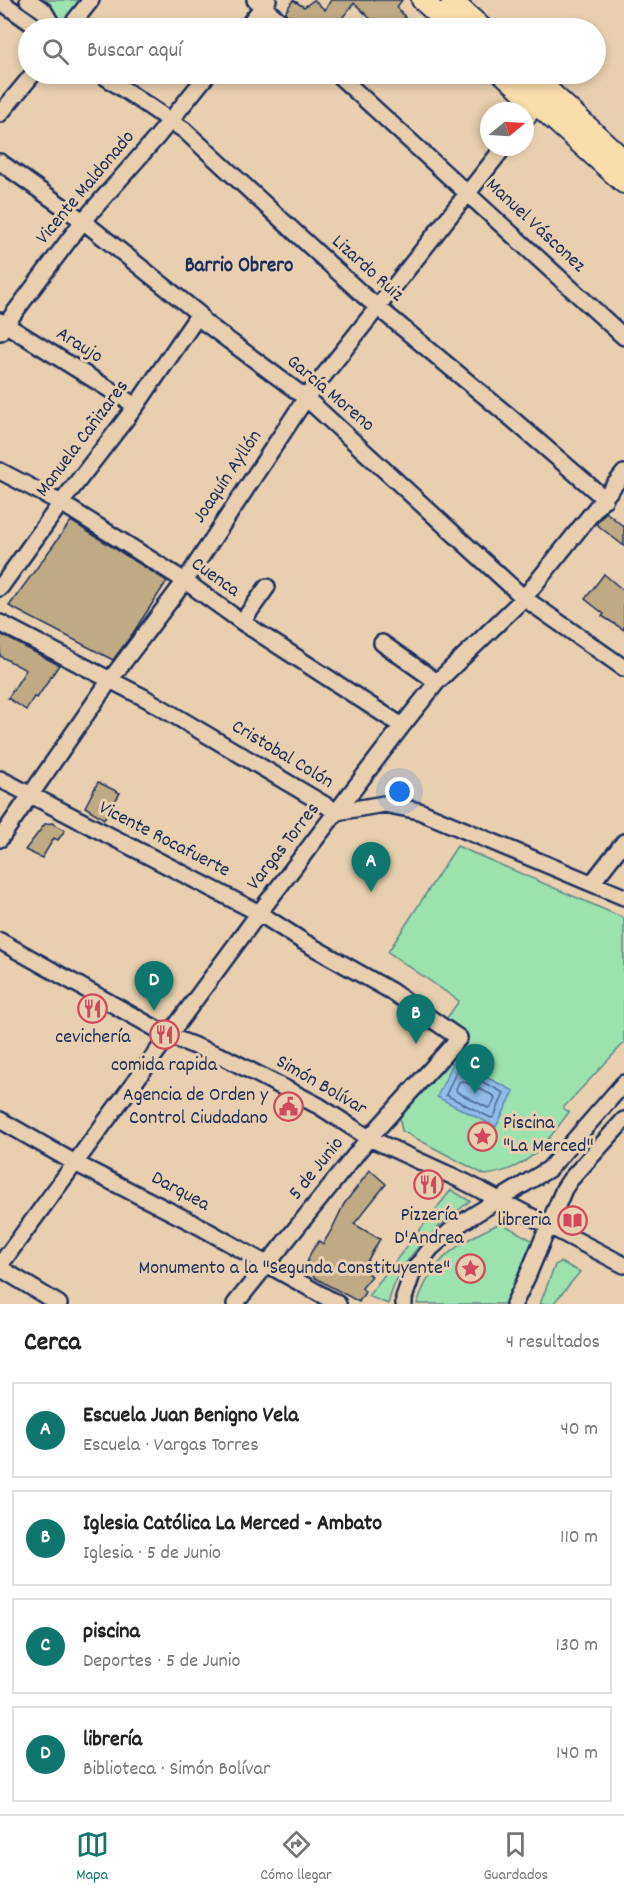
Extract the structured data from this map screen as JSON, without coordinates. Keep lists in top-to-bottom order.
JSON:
{
  "streets": {
    "street": [
      "Vicente Maldonado",
      "Manuel Vásconez",
      "Lizardo Ruiz",
      "Araujo",
      "García Moreno",
      "Manuela Cañizares",
      "Joaquín Ayllón",
      "Cuenca",
      "Cristobal Colón",
      "Vicente Rocafuerte",
      "Vargas Torres",
      "Simón Bolívar",
      "5 de Junio",
      "Darquea"
    ]
  },
  "crossings": [
    ["Vicente Maldonado", "Lizardo Ruiz"],
    ["Vicente Maldonado", "Araujo"],
    ["Vicente Maldonado", "García Moreno"],
    ["Manuel Vásconez", "Joaquín Ayllón"],
    ["Lizardo Ruiz", "Joaquín Ayllón"],
    ["Lizardo Ruiz", "Vargas Torres"],
    ["Araujo", "Manuela Cañizares"],
    ["García Moreno", "Manuela Cañizares"],
    ["García Moreno", "Joaquín Ayllón"],
    ["García Moreno", "Vargas Torres"],
    ["Manuela Cañizares", "Cuenca"],
    ["Joaquín Ayllón", "Cuenca"],
    ["Joaquín Ayllón", "Cristobal Colón"],
    ["Joaquín Ayllón", "Vicente Rocafuerte"],
    ["Cuenca", "Vargas Torres"],
    ["Cristobal Colón", "Vargas Torres"],
    ["Vicente Rocafuerte", "Vargas Torres"],
    ["Vicente Rocafuerte", "5 de Junio"],
    ["Vargas Torres", "Simón Bolívar"],
    ["Vargas Torres", "Darquea"],
    ["Simón Bolívar", "5 de Junio"],
    ["5 de Junio", "Darquea"]
  ],
  "districts": ["Barrio Obrero"],
  "places": {
    "restaurant": ["cevichería", "comida rapida", "Pizzería D'Andrea"],
    "public building": ["Agencia de Orden y Control Ciudadano"],
    "place": ["Piscina \"La Merced\"", "Monumento a la \"Segunda Constituyente\""],
    "library": ["libreria"]
  },
  "north": "right",
  "page": {
    "search": "Buscar aquí",
    "pins": [
      "A",
      "D",
      "B",
      "C"
    ],
    "heading": ["Cerca", "4 resultados"],
    "list": [
      {
        "mark": "A",
        "name": "Escuela Juan Benigno Vela",
        "note": "Escuela · Vargas Torres",
        "value": "40 m"
      },
      {
        "mark": "B",
        "name": "Iglesia Católica La Merced - Ambato",
        "note": "Iglesia · 5 de Junio",
        "value": "110 m"
      },
      {
        "mark": "C",
        "name": "piscina",
        "note": "Deportes · 5 de Junio",
        "value": "130 m"
      },
      {
        "mark": "D",
        "name": "librería",
        "note": "Biblioteca · Simón Bolívar",
        "value": "140 m"
      }
    ],
    "nav": ["Mapa", "Cómo llegar", "Guardados"]
  }
}
